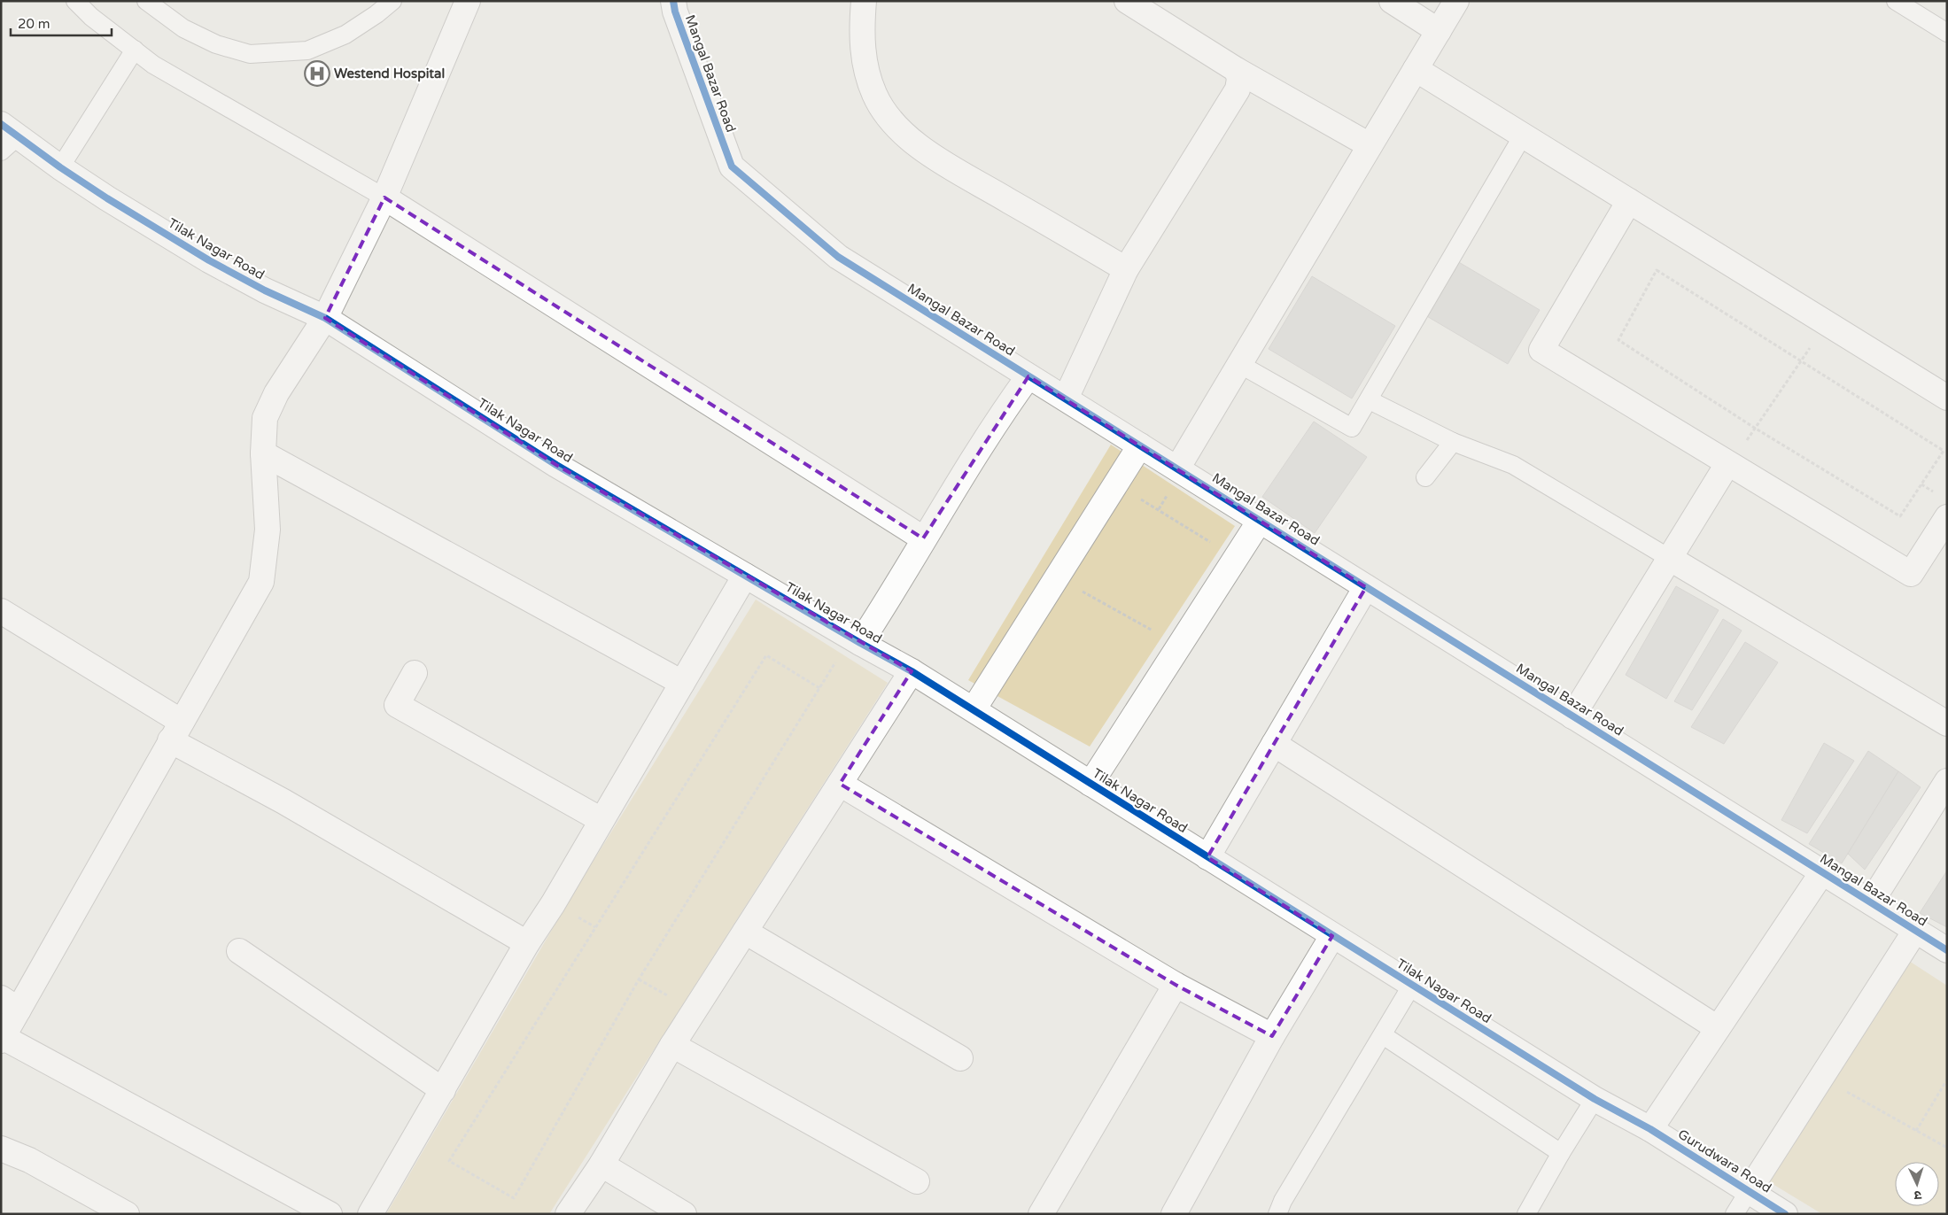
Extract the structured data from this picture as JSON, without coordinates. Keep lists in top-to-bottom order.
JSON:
{
  "streets": {
    "street": ["Mangal Bazar Road", "Tilak Nagar Road", "Gurudwara Road"]
  },
  "crossings": [
    ["Tilak Nagar Road", "Gurudwara Road"]
  ],
  "places": {
    "hospital": ["Westend Hospital"]
  },
  "scale_bar": "20 m",
  "north": "bottom"
}
